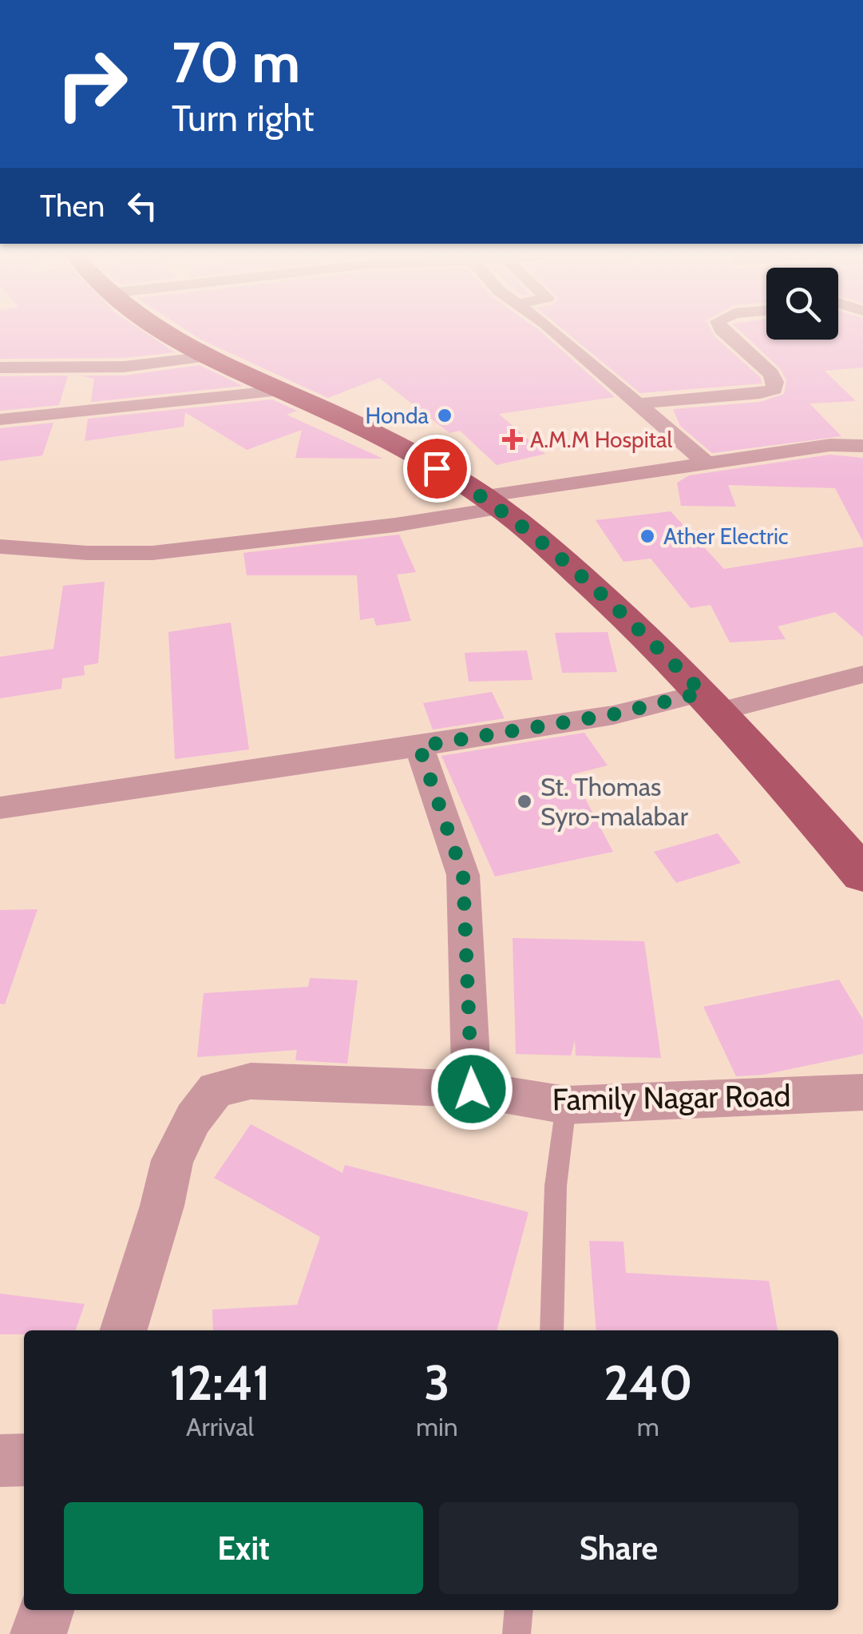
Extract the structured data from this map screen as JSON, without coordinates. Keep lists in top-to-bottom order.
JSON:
{
  "streets": {
    "street": ["Family Nagar Road"]
  },
  "places": {
    "other": ["Honda", "Ather Electric", "St. Thomas Syro-malabar"],
    "health": ["A.M.M Hospital"]
  },
  "page": {
    "turn": ["70 m", "Turn right"],
    "then": "Then",
    "eta": [
      "12:41",
      "Arrival",
      "3",
      "min",
      "240",
      "m"
    ],
    "buttons": ["Exit", "Share"]
  }
}
